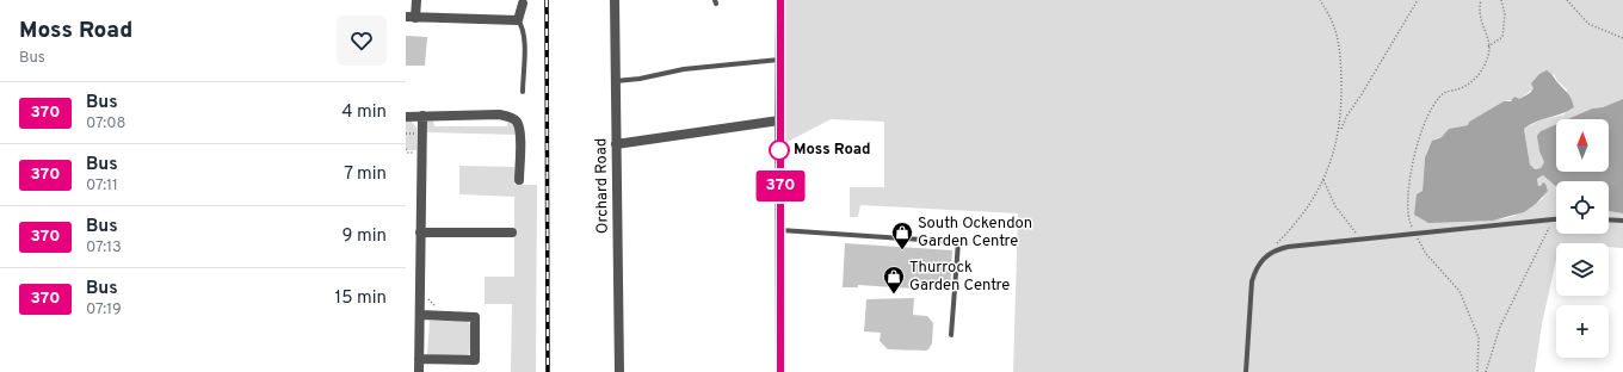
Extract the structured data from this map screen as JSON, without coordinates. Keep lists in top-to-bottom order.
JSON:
{
  "streets": {
    "street": ["Orchard Road"]
  },
  "places": {
    "other": ["Moss Road"],
    "shop": ["South Ockendon Garden Centre", "Thurrock Garden Centre"]
  },
  "lines": ["bus line 370"],
  "north": "top",
  "page": {
    "heading": ["Moss Road", "Bus"],
    "on_map": "370",
    "list": [
      {
        "mark": "370",
        "name": "Bus",
        "note": "07:08",
        "value": "4 min"
      },
      {
        "mark": "370",
        "name": "Bus",
        "note": "07:11",
        "value": "7 min"
      },
      {
        "mark": "370",
        "name": "Bus",
        "note": "07:13",
        "value": "9 min"
      },
      {
        "mark": "370",
        "name": "Bus",
        "note": "07:19",
        "value": "15 min"
      }
    ],
    "map_buttons": "+"
  }
}
